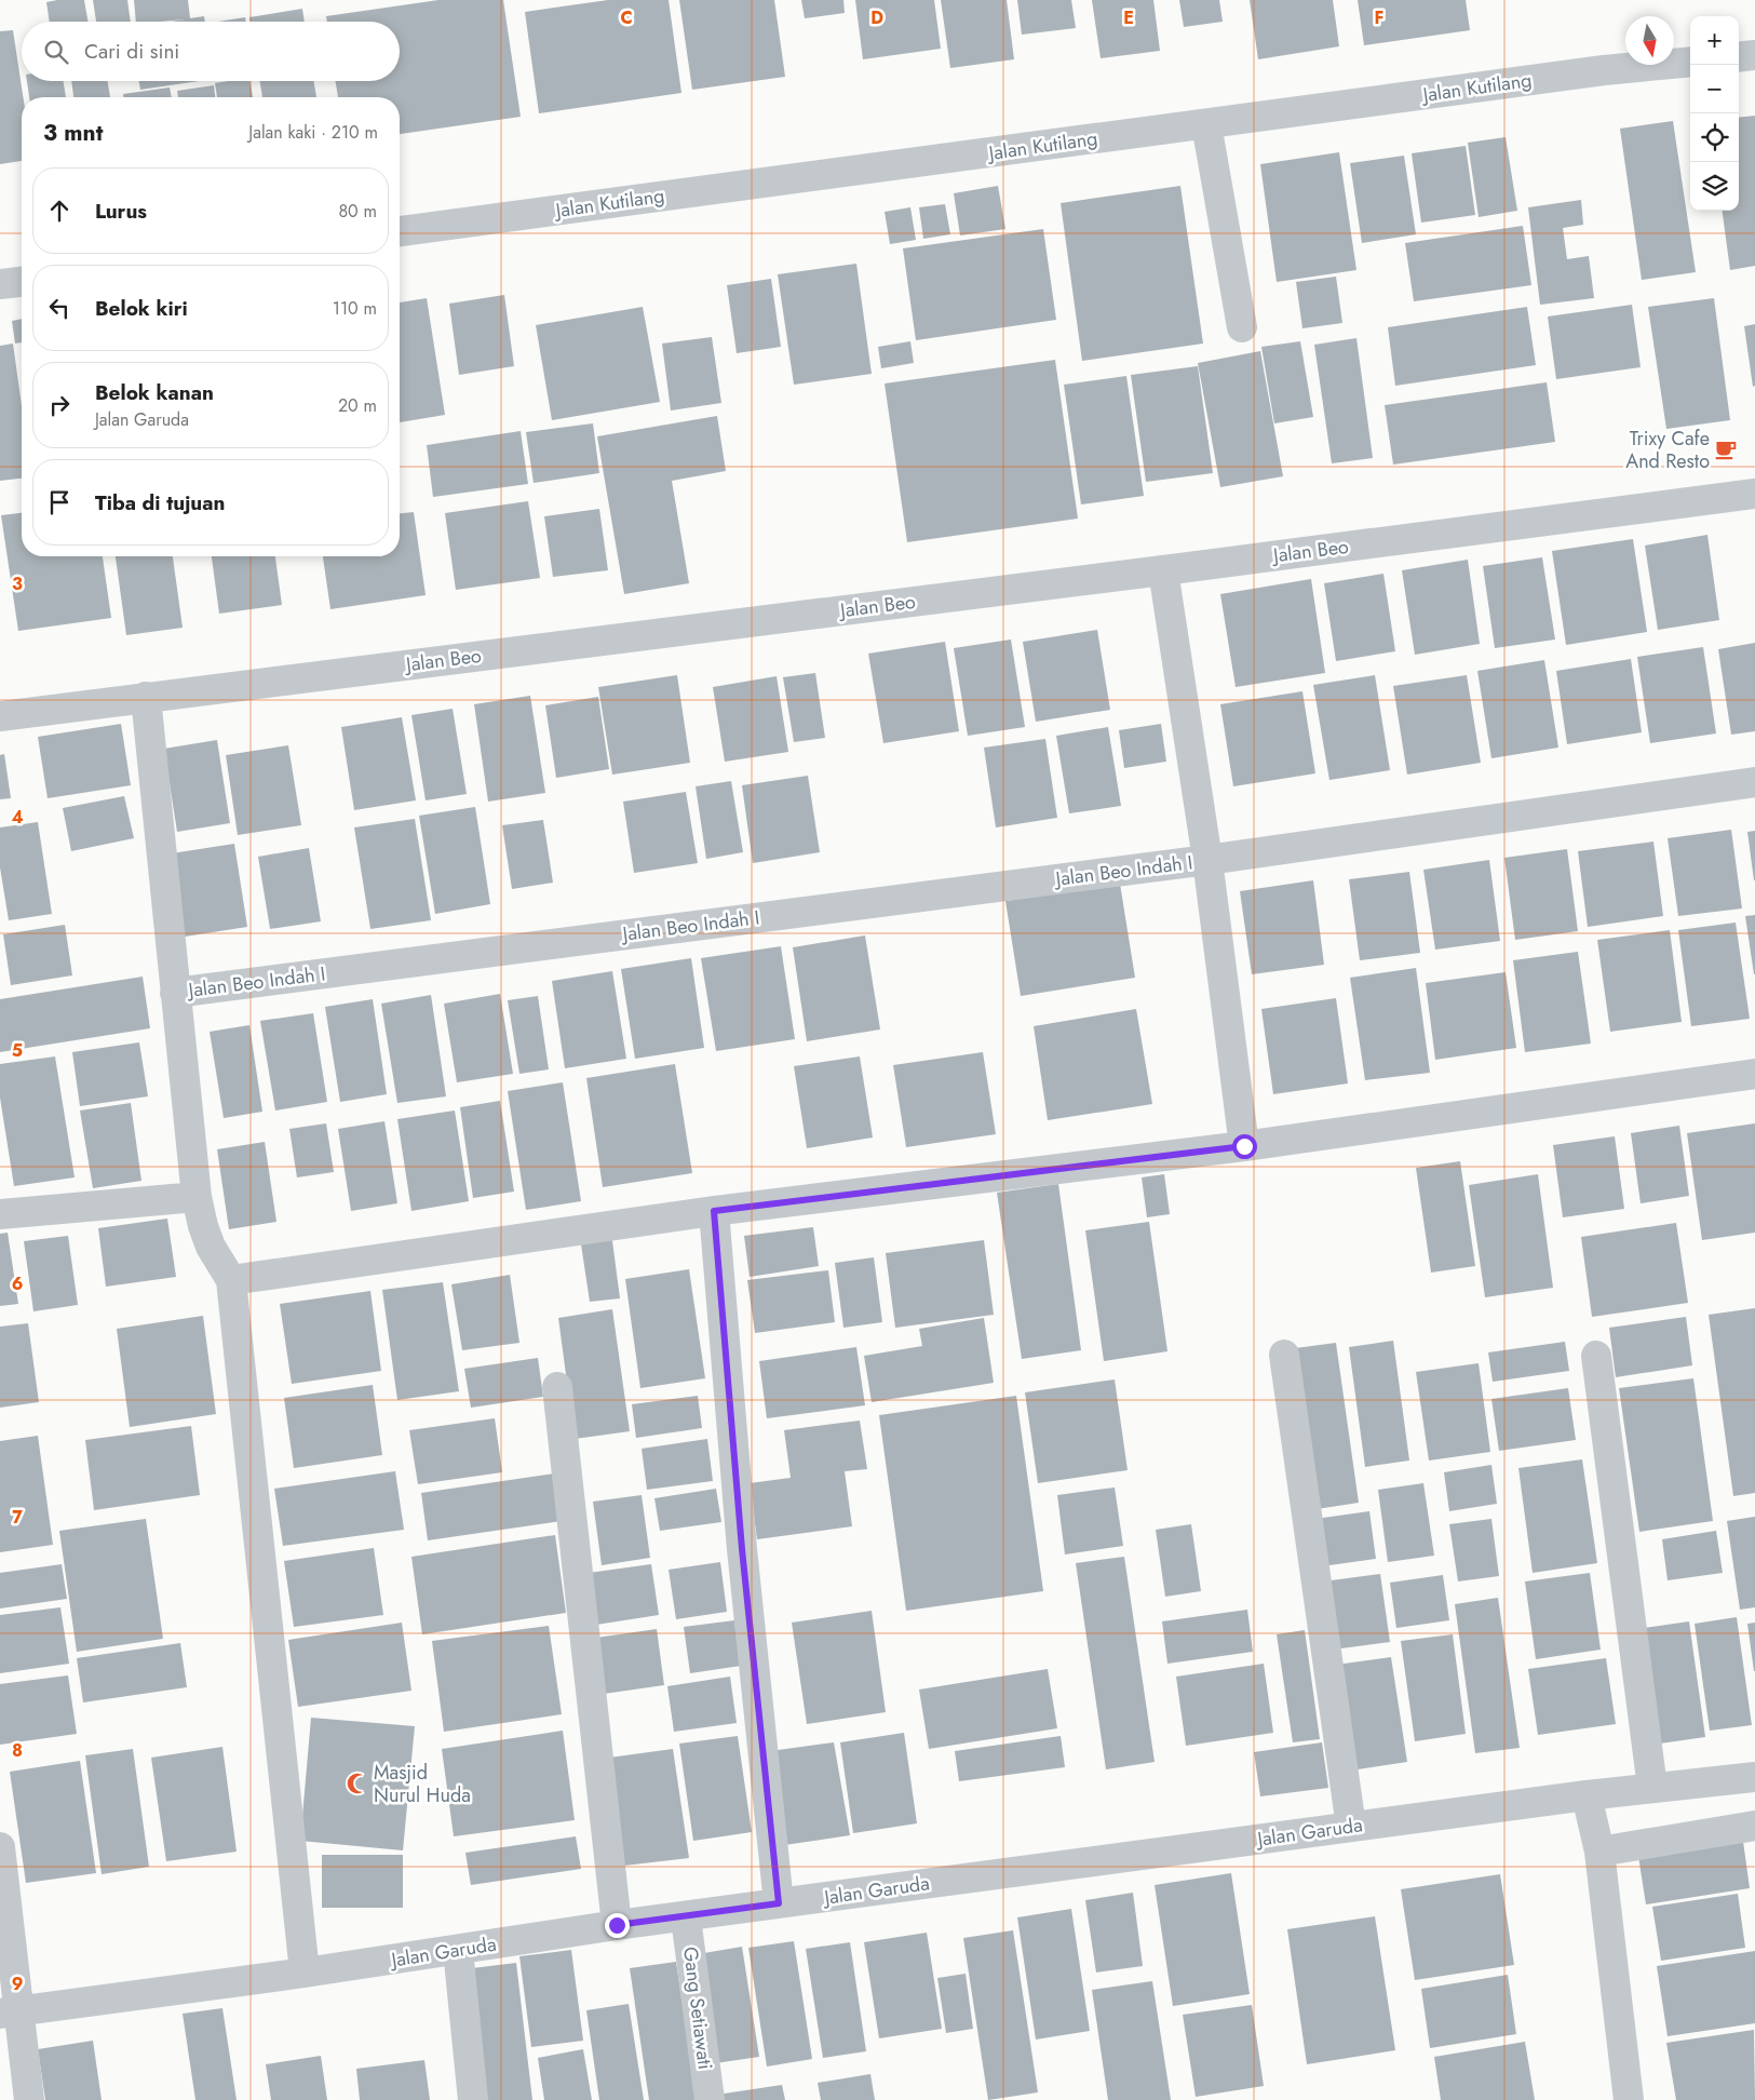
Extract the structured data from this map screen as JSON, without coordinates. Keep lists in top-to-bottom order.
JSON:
{
  "streets": {
    "street": [
      "Jalan Kutilang",
      "Jalan Beo",
      "Jalan Beo Indah I",
      "Jalan Garuda",
      "Gang Setiawati"
    ]
  },
  "crossings": [
    ["Jalan Garuda", "Gang Setiawati"]
  ],
  "places": {
    "cafe": ["Trixy Cafe And Resto"],
    "mosque": ["Masjid Nurul Huda"]
  },
  "north": "bottom",
  "page": {
    "map_buttons": ["+", "−"],
    "search": "Cari di sini",
    "heading": ["3 mnt", "Jalan kaki · 210 m"],
    "list": [
      ["Lurus", "80 m"],
      ["Belok kiri", "110 m"],
      ["Belok kanan", "Jalan Garuda", "20 m"],
      "Tiba di tujuan"
    ]
  },
  "grid": {
    "columns": [
      "C",
      "D",
      "E",
      "F"
    ],
    "rows": [
      "3",
      "4",
      "5",
      "6",
      "7",
      "8",
      "9"
    ]
  }
}
